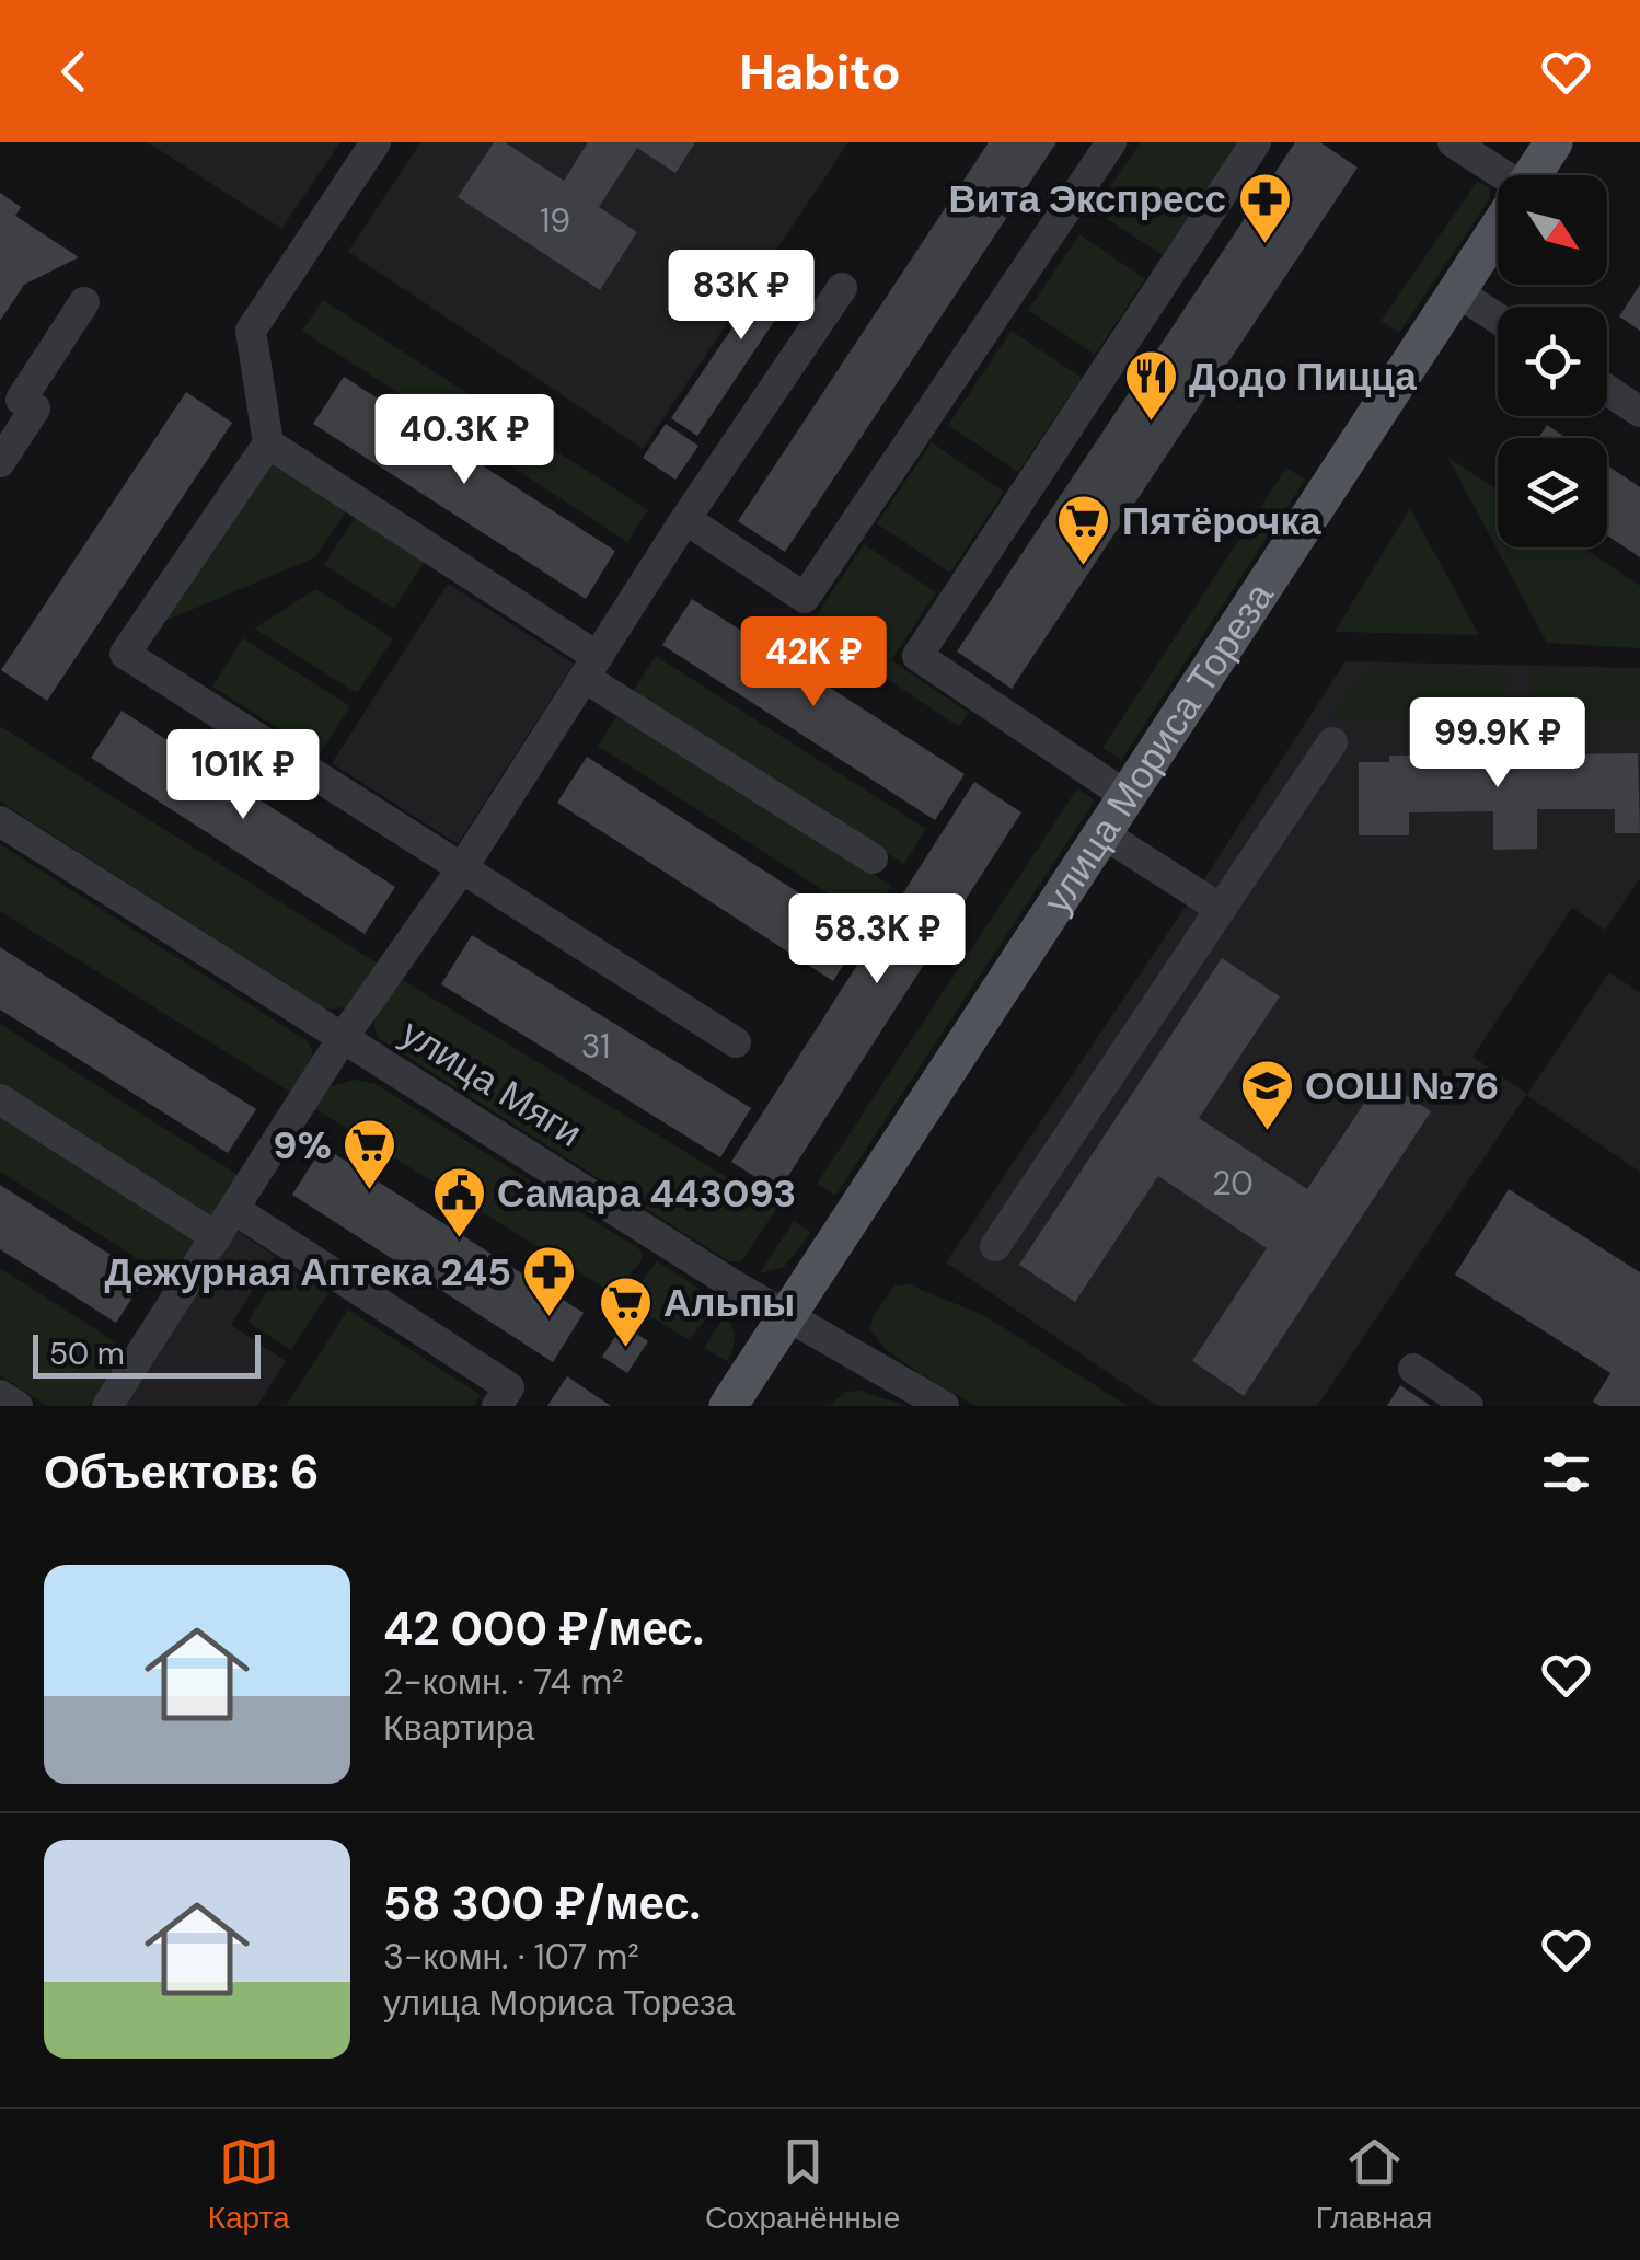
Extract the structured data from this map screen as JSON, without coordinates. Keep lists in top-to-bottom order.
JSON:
{
  "streets": {
    "main road": ["улица Мориса Тореза"],
    "street": ["улица Мяги"]
  },
  "crossings": [
    ["улица Мориса Тореза", "улица Мяги"]
  ],
  "places": {
    "pharmacy": ["Вита Экспресс", "Дежурная Аптека 245"],
    "restaurant": ["Додо Пицца"],
    "supermarket": ["Пятёрочка", "9%", "Альпы"],
    "school or university": ["ООШ №76"],
    "public building": ["Самара 443093"]
  },
  "house_numbers": ["19", "31", "20"],
  "scale_bar": "50 m",
  "north": "bottom right",
  "page": {
    "header": "Habito",
    "price": [
      "83K ₽",
      "40.3K ₽",
      "42K ₽",
      "99.9K ₽",
      "101K ₽",
      "58.3K ₽"
    ],
    "scale": "50 m",
    "heading": "Объектов: 6",
    "list": [
      {
        "name": "42 000 ₽/мес.",
        "note": "2-комн. · 74 m² · Квартира"
      },
      {
        "name": "58 300 ₽/мес.",
        "note": "3-комн. · 107 m² · улица Мориса Тореза"
      }
    ],
    "tabs": ["Карта", "Сохранённые", "Главная"]
  }
}
